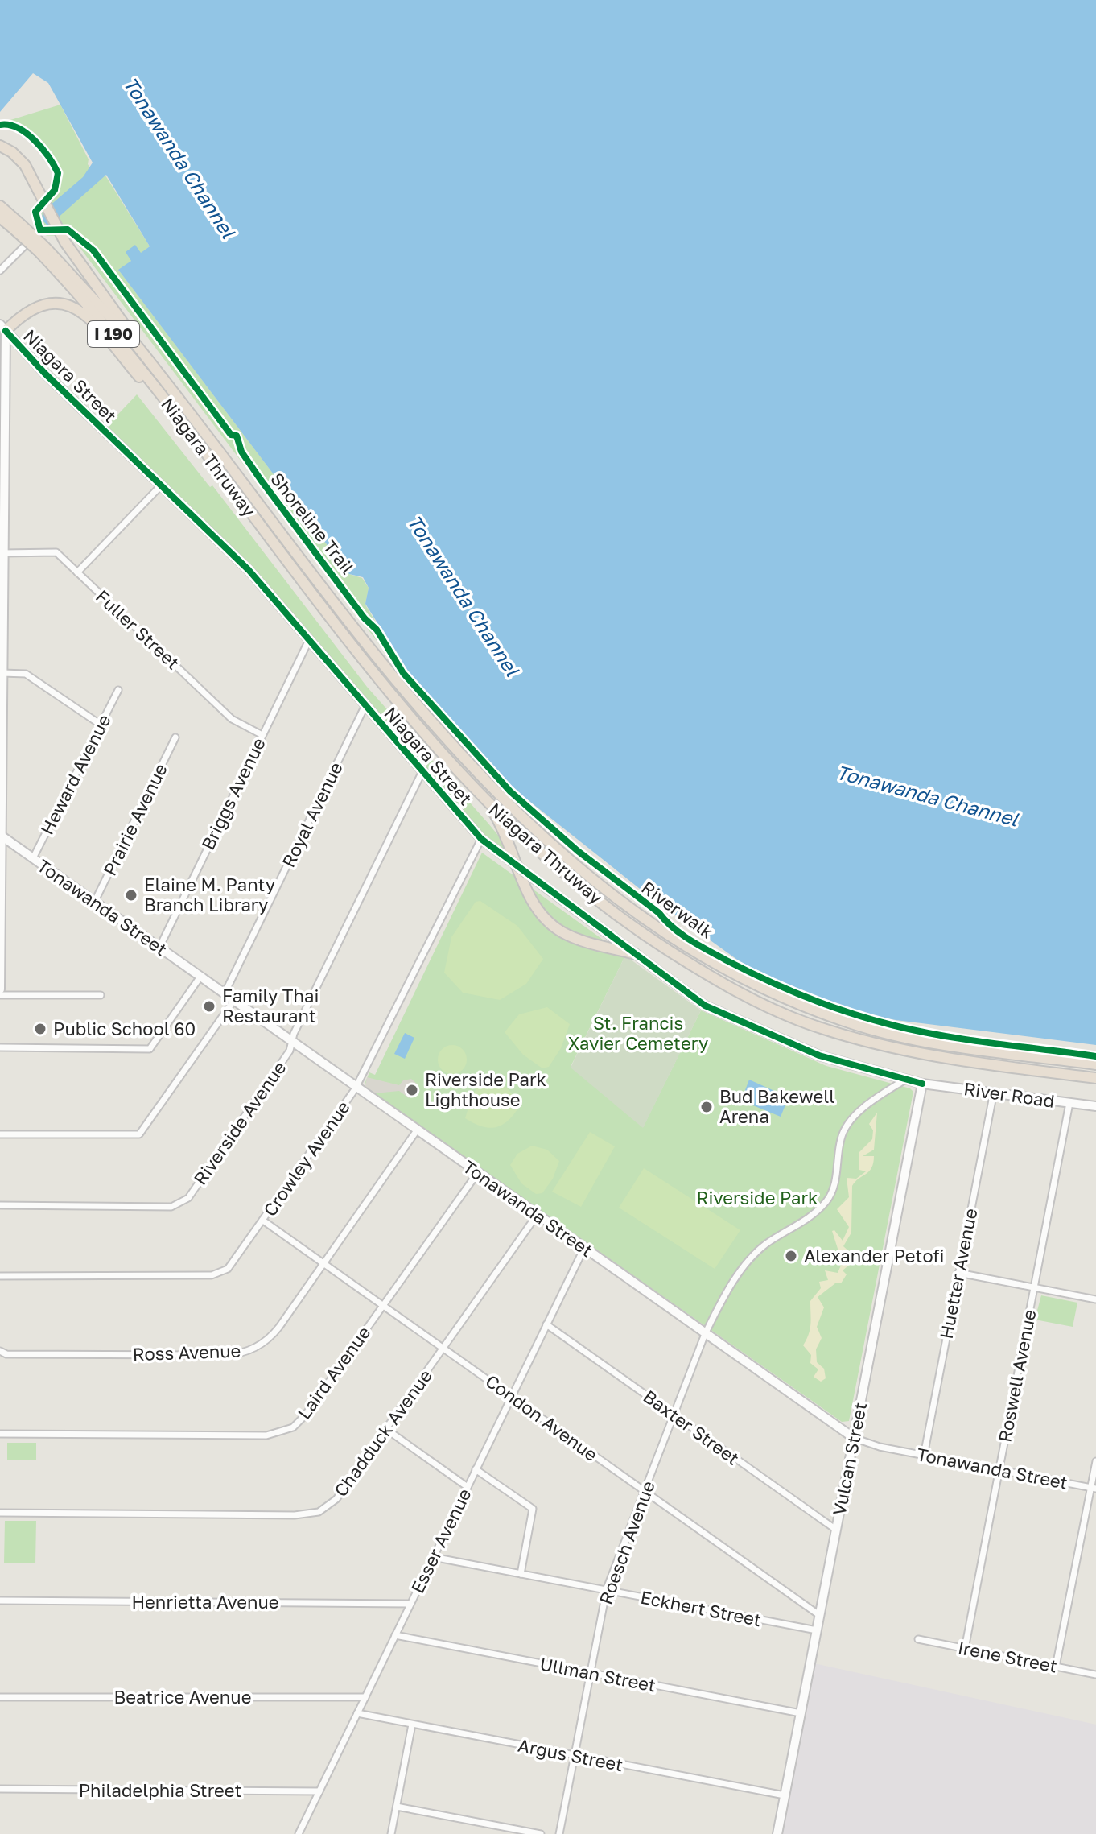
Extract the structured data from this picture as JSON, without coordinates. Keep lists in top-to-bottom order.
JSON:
{
  "streets": {
    "highway": ["I 190", "Niagara Thruway"],
    "street": [
      "Niagara Street",
      "Fuller Street",
      "Heward Avenue",
      "Briggs Avenue",
      "Royal Avenue",
      "Prairie Avenue",
      "Tonawanda Street",
      "River Road",
      "Riverside Avenue",
      "Crowley Avenue",
      "Huetter Avenue",
      "Ross Avenue",
      "Laird Avenue",
      "Roswell Avenue",
      "Condon Avenue",
      "Baxter Street",
      "Chadduck Avenue",
      "Vulcan Street",
      "Esser Avenue",
      "Roesch Avenue",
      "Henrietta Avenue",
      "Eckhert Street",
      "Irene Street",
      "Ullman Street",
      "Beatrice Avenue",
      "Argus Street",
      "Philadelphia Street"
    ],
    "cycle path": ["Shoreline Trail"]
  },
  "crossings": [
    ["Niagara Street", "Briggs Avenue"],
    ["Niagara Street", "Royal Avenue"],
    ["Niagara Street", "River Road"],
    ["Niagara Street", "Riverside Avenue"],
    ["Niagara Street", "Crowley Avenue"],
    ["Niagara Street", "Vulcan Street"],
    ["Niagara Street", "Roesch Avenue"],
    ["Fuller Street", "Briggs Avenue"],
    ["Heward Avenue", "Tonawanda Street"],
    ["Briggs Avenue", "Tonawanda Street"],
    ["Royal Avenue", "Tonawanda Street"],
    ["Prairie Avenue", "Tonawanda Street"],
    ["Tonawanda Street", "Riverside Avenue"],
    ["Tonawanda Street", "Crowley Avenue"],
    ["Tonawanda Street", "Huetter Avenue"],
    ["Tonawanda Street", "Ross Avenue"],
    ["Tonawanda Street", "Laird Avenue"],
    ["Tonawanda Street", "Roswell Avenue"],
    ["Tonawanda Street", "Chadduck Avenue"],
    ["Tonawanda Street", "Vulcan Street"],
    ["Tonawanda Street", "Esser Avenue"],
    ["Tonawanda Street", "Roesch Avenue"],
    ["River Road", "Huetter Avenue"],
    ["River Road", "Roswell Avenue"],
    ["River Road", "Vulcan Street"],
    ["Crowley Avenue", "Condon Avenue"],
    ["Ross Avenue", "Condon Avenue"],
    ["Laird Avenue", "Condon Avenue"],
    ["Roswell Avenue", "Irene Street"],
    ["Condon Avenue", "Chadduck Avenue"],
    ["Condon Avenue", "Vulcan Street"],
    ["Condon Avenue", "Esser Avenue"],
    ["Condon Avenue", "Roesch Avenue"],
    ["Baxter Street", "Vulcan Street"],
    ["Baxter Street", "Esser Avenue"],
    ["Baxter Street", "Roesch Avenue"],
    ["Vulcan Street", "Eckhert Street"],
    ["Vulcan Street", "Ullman Street"],
    ["Vulcan Street", "Argus Street"],
    ["Esser Avenue", "Henrietta Avenue"],
    ["Esser Avenue", "Eckhert Street"],
    ["Esser Avenue", "Ullman Street"],
    ["Esser Avenue", "Beatrice Avenue"],
    ["Esser Avenue", "Argus Street"],
    ["Esser Avenue", "Philadelphia Street"],
    ["Roesch Avenue", "Eckhert Street"],
    ["Roesch Avenue", "Ullman Street"],
    ["Roesch Avenue", "Argus Street"]
  ],
  "water": ["Tonawanda Channel"],
  "parks": ["St. Francis Xavier Cemetery", "Riverside Park"],
  "places": [
    "Elaine M. Panty Branch Library",
    "Family Thai Restaurant",
    "Public School 60",
    "Riverside Park Lighthouse",
    "Bud Bakewell Arena",
    "Alexander Petofi"
  ]
}
